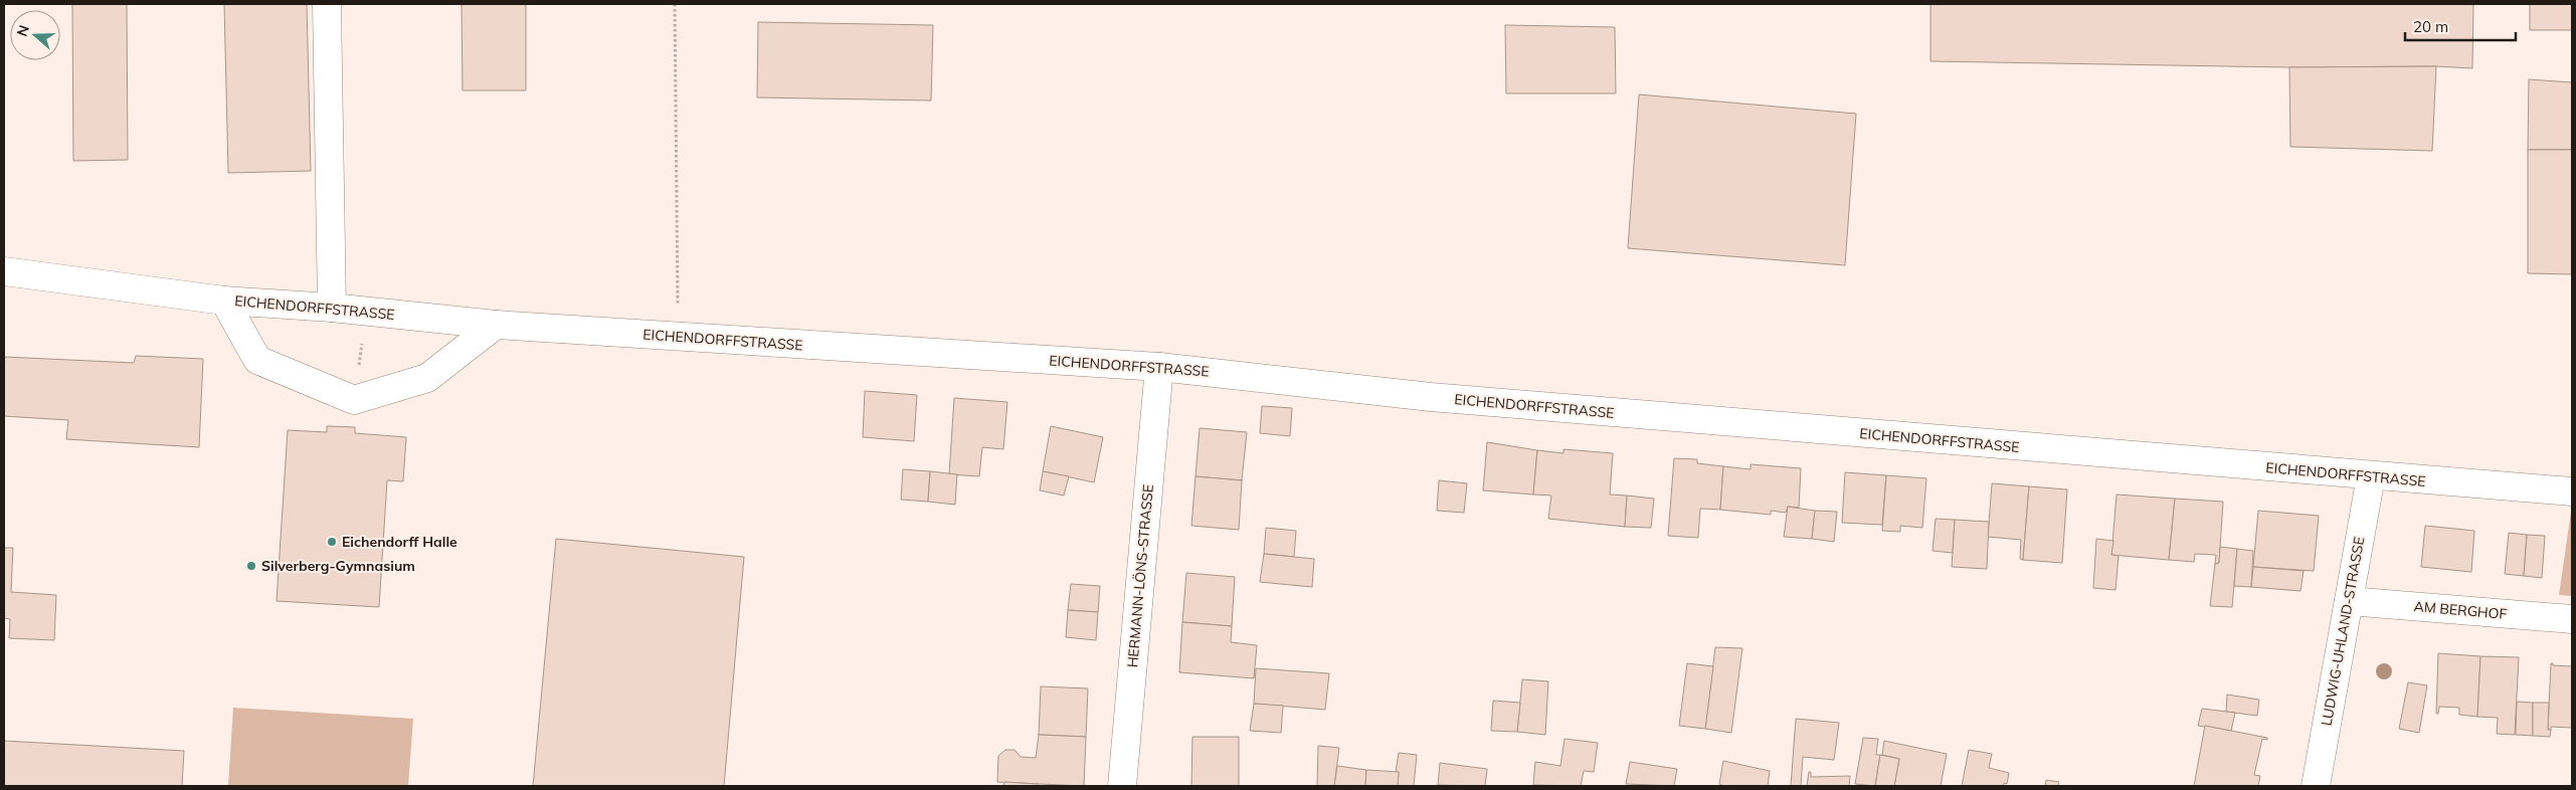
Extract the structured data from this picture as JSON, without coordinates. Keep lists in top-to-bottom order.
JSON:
{
  "streets": {
    "street": [
      "EICHENDORFFSTRASSE",
      "HERMANN-LÖNS-STRASSE",
      "AM BERGHOF",
      "LUDWIG-UHLAND-STRASSE"
    ]
  },
  "crossings": [
    ["EICHENDORFFSTRASSE", "HERMANN-LÖNS-STRASSE"],
    ["EICHENDORFFSTRASSE", "LUDWIG-UHLAND-STRASSE"],
    ["AM BERGHOF", "LUDWIG-UHLAND-STRASSE"]
  ],
  "places": ["Eichendorff Halle", "Silverberg-Gymnasium"],
  "scale_bar": "20 m",
  "north": "left"
}
